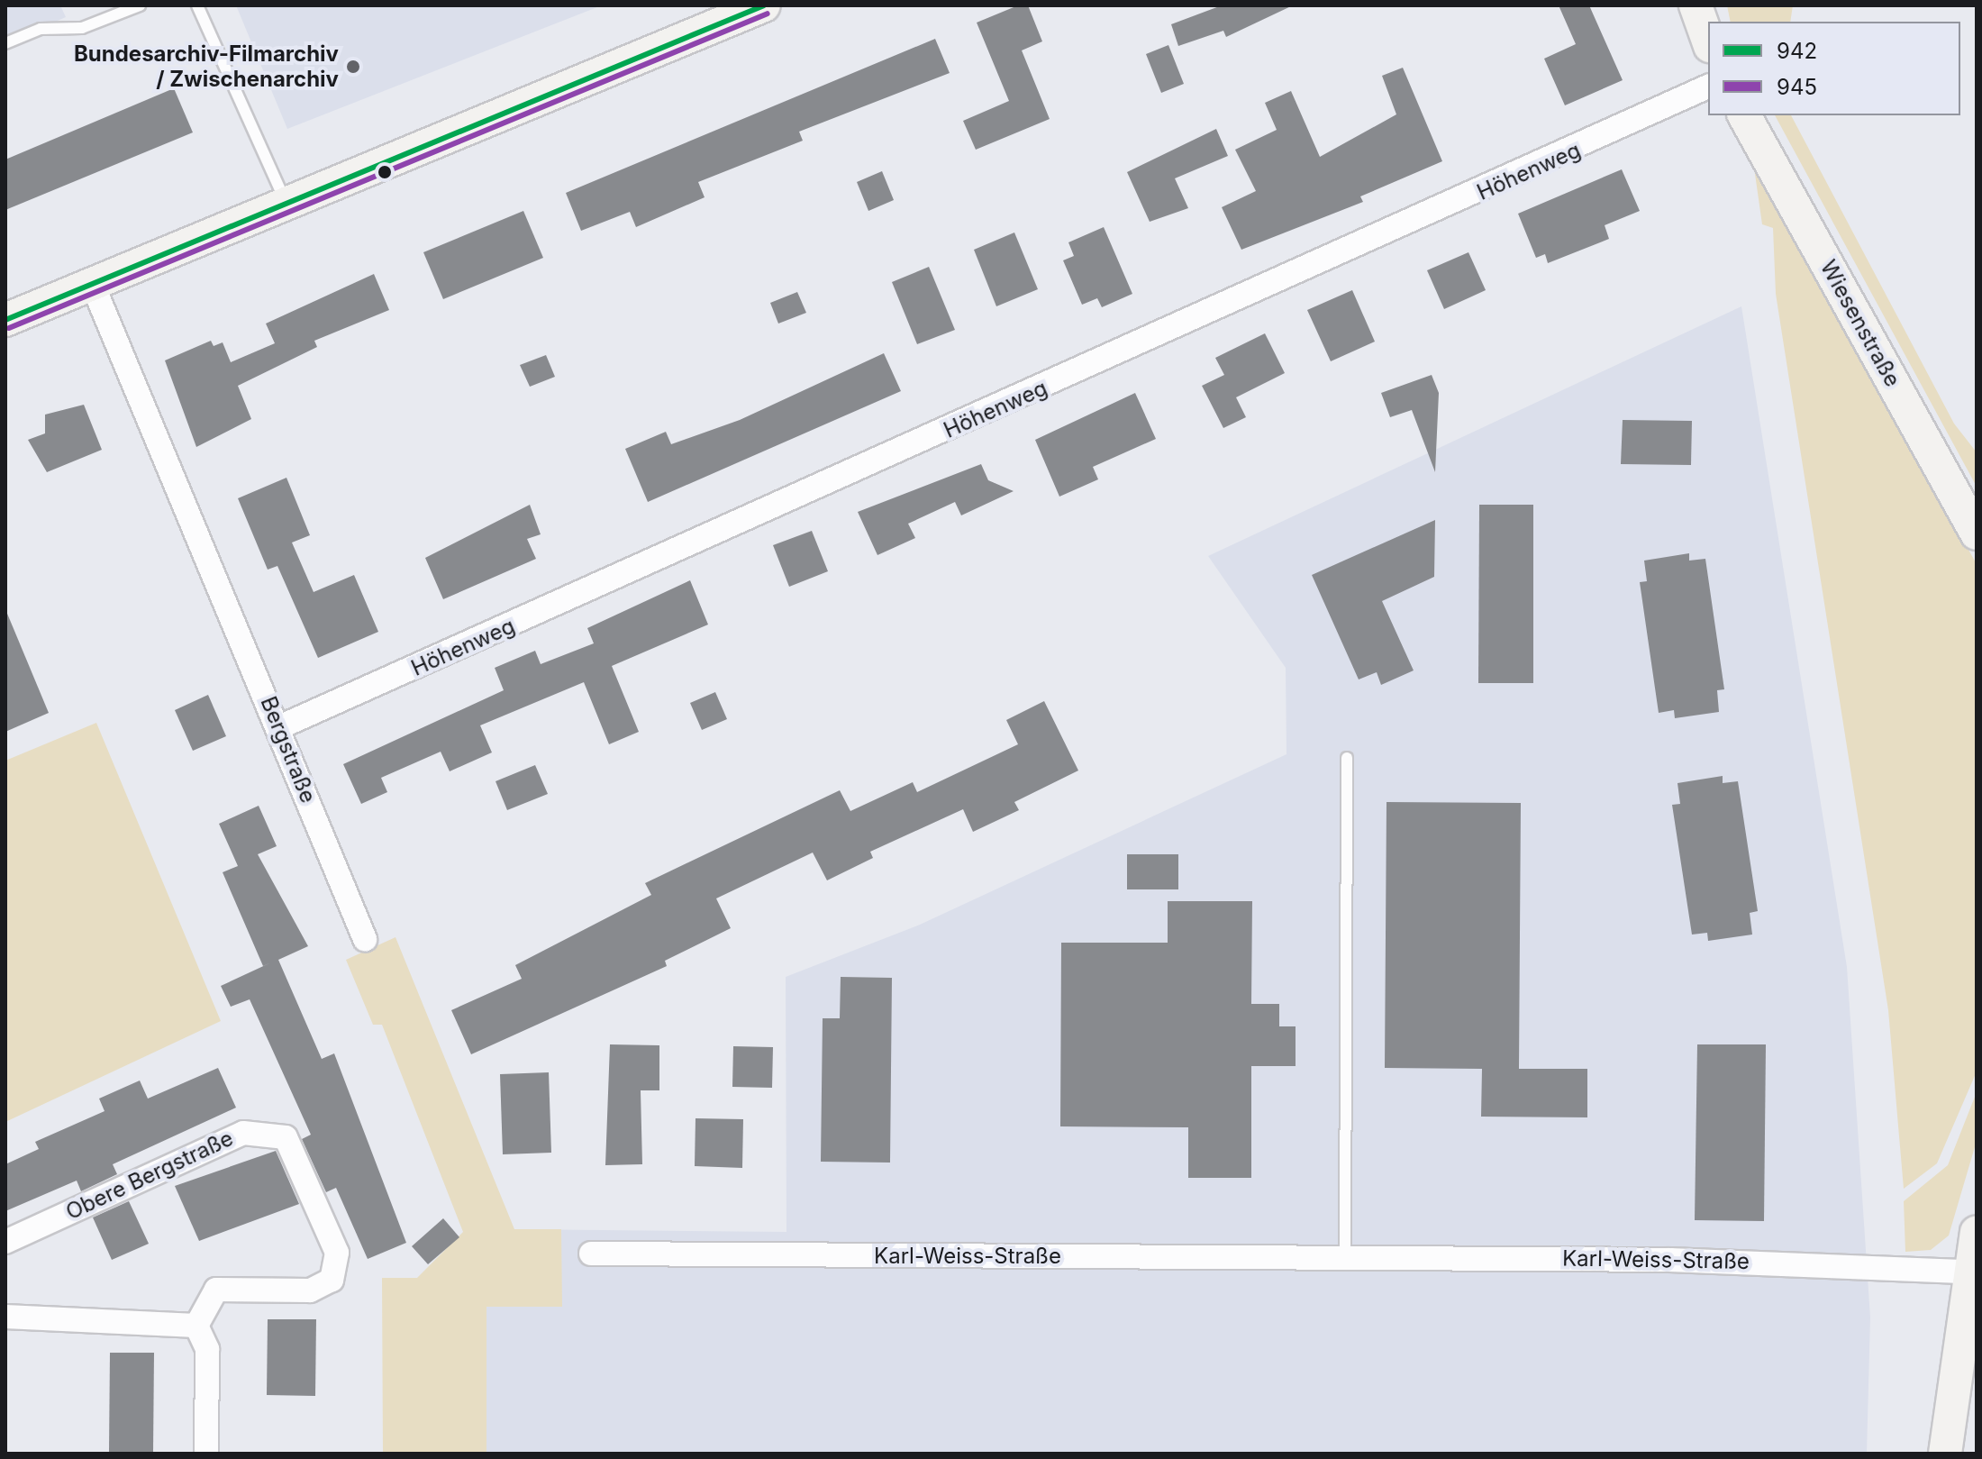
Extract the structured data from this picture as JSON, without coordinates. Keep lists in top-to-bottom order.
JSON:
{
  "streets": {
    "street": [
      "Höhenweg",
      "Wiesenstraße",
      "Bergstraße",
      "Obere Bergstraße",
      "Karl-Weiss-Straße"
    ]
  },
  "crossings": [
    ["Höhenweg", "Bergstraße"]
  ],
  "places": ["Bundesarchiv-Filmarchiv / Zwischenarchiv"],
  "lines": ["transit line 942", "transit line 945"],
  "legend": ["942", "945"]
}
